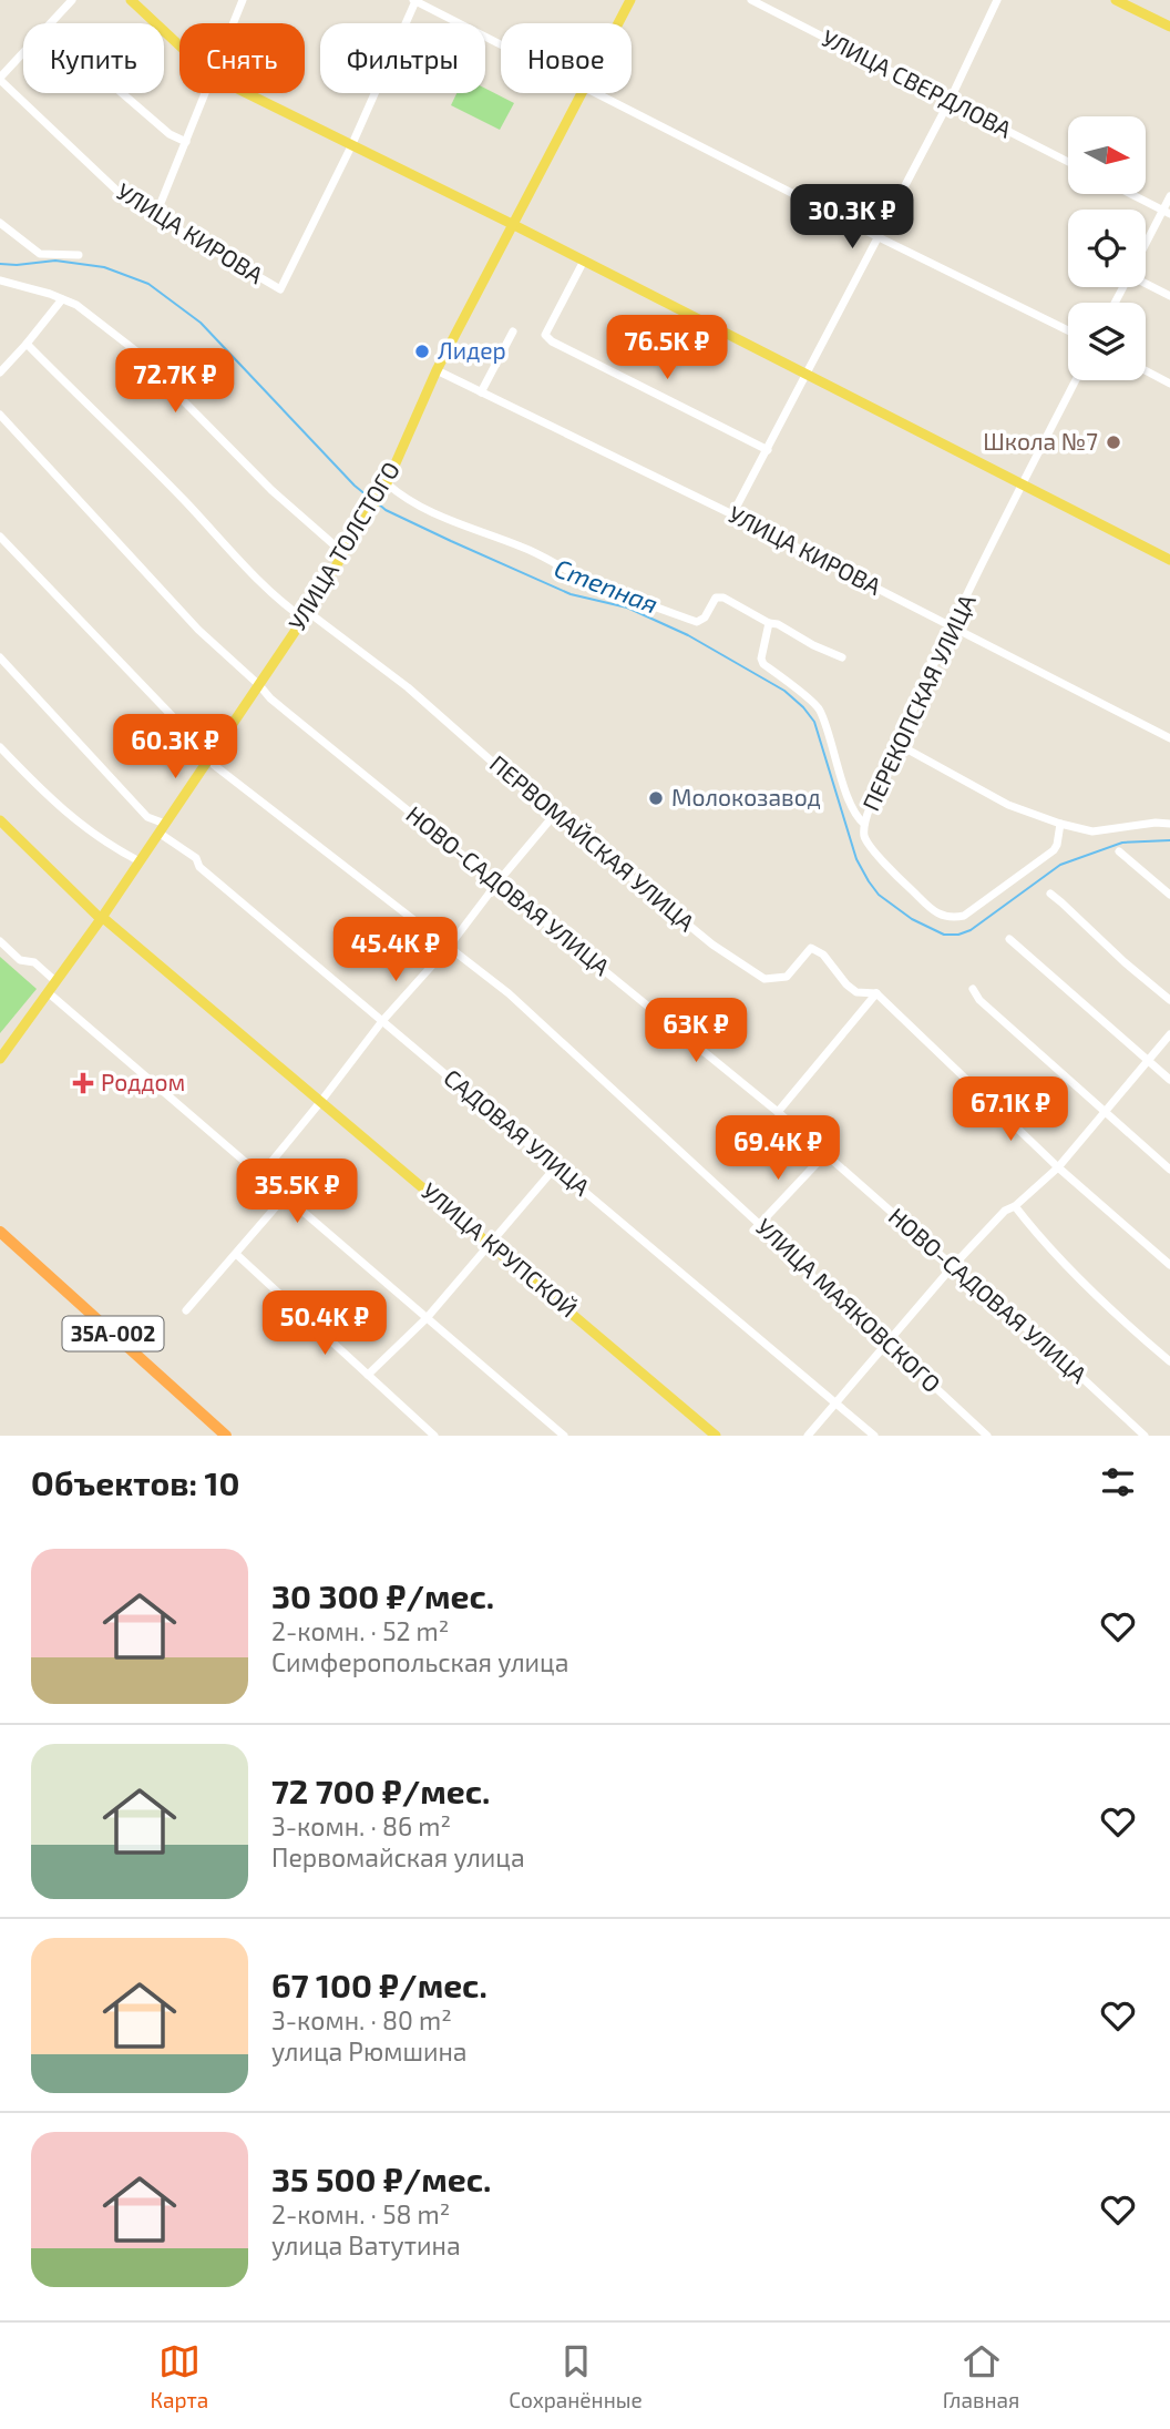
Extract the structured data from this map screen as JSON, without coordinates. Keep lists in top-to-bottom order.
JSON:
{
  "streets": {
    "highway": ["35А-002"],
    "main road": ["УЛИЦА ТОЛСТОГО", "УЛИЦА КРУПСКОЙ"],
    "street": [
      "УЛИЦА СВЕРДЛОВА",
      "УЛИЦА КИРОВА",
      "ПЕРЕКОПСКАЯ УЛИЦА",
      "ПЕРВОМАЙСКАЯ УЛИЦА",
      "НОВО-САДОВАЯ УЛИЦА",
      "САДОВАЯ УЛИЦА",
      "УЛИЦА МАЯКОВСКОГО"
    ]
  },
  "crossings": [
    ["УЛИЦА КИРОВА", "УЛИЦА ТОЛСТОГО"],
    ["УЛИЦА КИРОВА", "ПЕРЕКОПСКАЯ УЛИЦА"],
    ["УЛИЦА ТОЛСТОГО", "ПЕРВОМАЙСКАЯ УЛИЦА"],
    ["УЛИЦА ТОЛСТОГО", "НОВО-САДОВАЯ УЛИЦА"],
    ["УЛИЦА ТОЛСТОГО", "САДОВАЯ УЛИЦА"],
    ["УЛИЦА ТОЛСТОГО", "УЛИЦА КРУПСКОЙ"],
    ["УЛИЦА ТОЛСТОГО", "УЛИЦА МАЯКОВСКОГО"]
  ],
  "water": ["Степная"],
  "places": {
    "other": ["Лидер", "Школа №7", "Молокозавод"],
    "health": ["Роддом"]
  },
  "north": "right",
  "page": {
    "chip": [
      "Купить",
      "Снять",
      "Фильтры",
      "Новое"
    ],
    "price": [
      "30.3K ₽",
      "76.5K ₽",
      "72.7K ₽",
      "60.3K ₽",
      "45.4K ₽",
      "63K ₽",
      "67.1K ₽",
      "69.4K ₽",
      "35.5K ₽",
      "50.4K ₽"
    ],
    "heading": "Объектов: 10",
    "list": [
      {
        "name": "30 300 ₽/мес.",
        "note": "2-комн. · 52 m² · Симферопольская улица"
      },
      {
        "name": "72 700 ₽/мес.",
        "note": "3-комн. · 86 m² · Первомайская улица"
      },
      {
        "name": "67 100 ₽/мес.",
        "note": "3-комн. · 80 m² · улица Рюмшина"
      },
      {
        "name": "35 500 ₽/мес.",
        "note": "2-комн. · 58 m² · улица Ватутина"
      }
    ],
    "tabs": ["Карта", "Сохранённые", "Главная"]
  }
}
